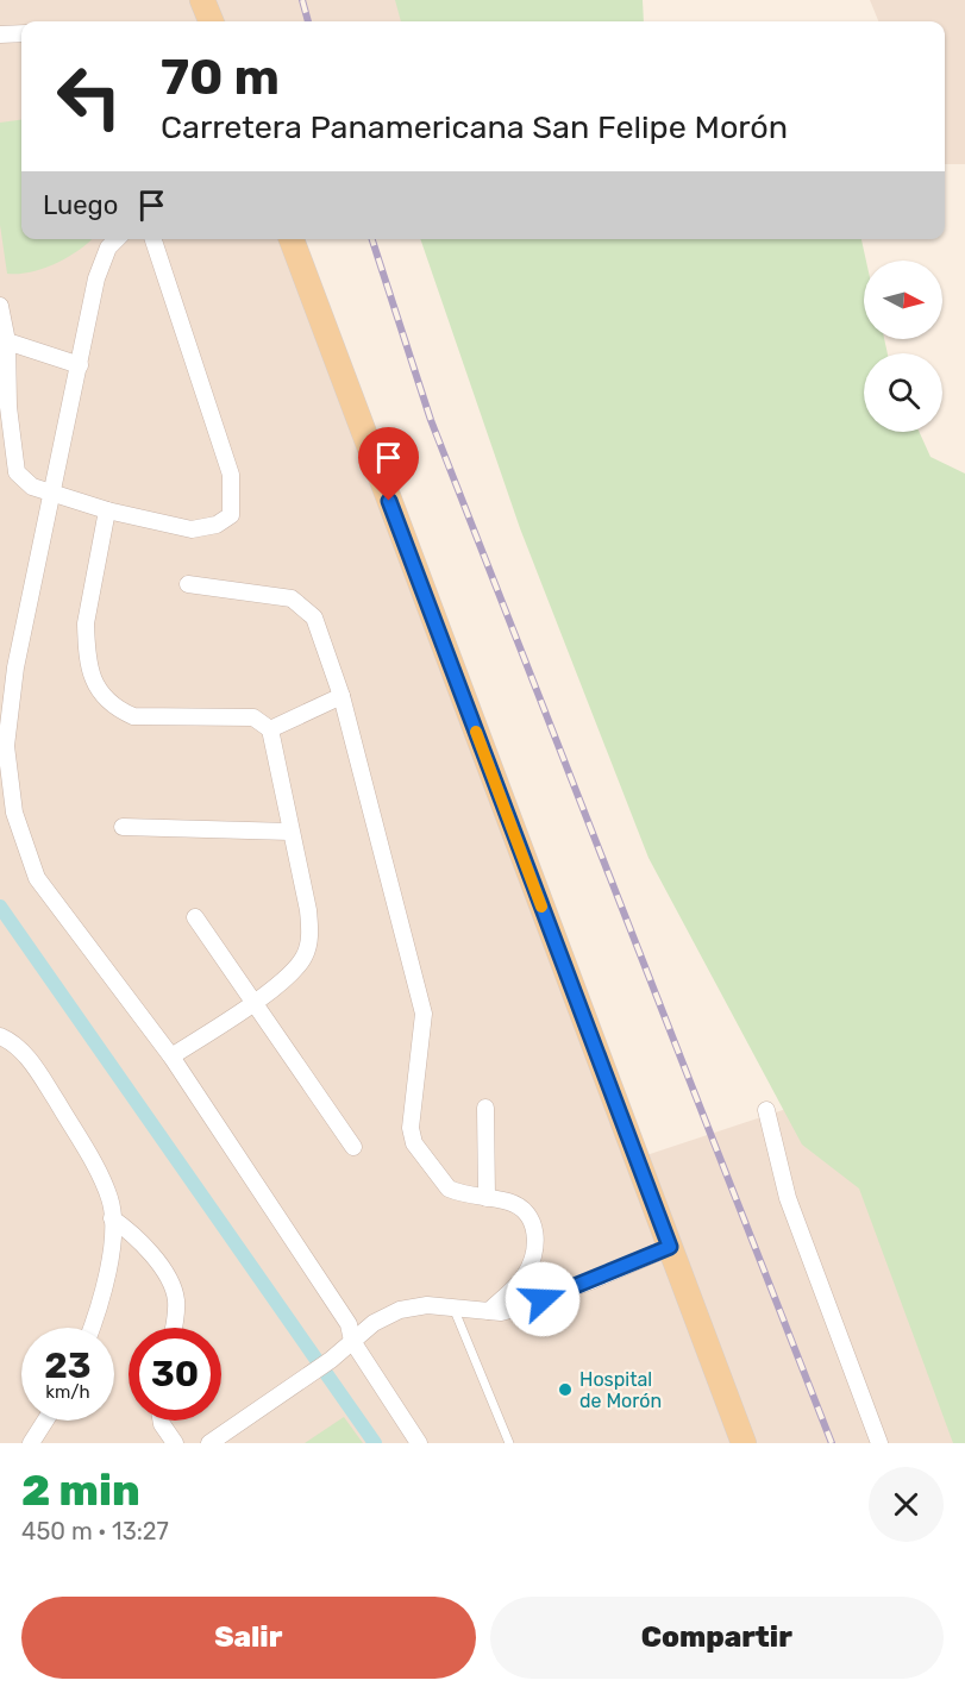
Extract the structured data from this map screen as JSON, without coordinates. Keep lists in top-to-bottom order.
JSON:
{
  "places": ["Hospital de Morón"],
  "north": "right",
  "page": {
    "turn": ["70 m", "Carretera Panamericana San Felipe Morón"],
    "then": "Luego",
    "speed": "23 km/h",
    "limit": "30",
    "heading": ["2 min", "450 m · 13:27"],
    "buttons": ["Salir", "Compartir"]
  }
}
